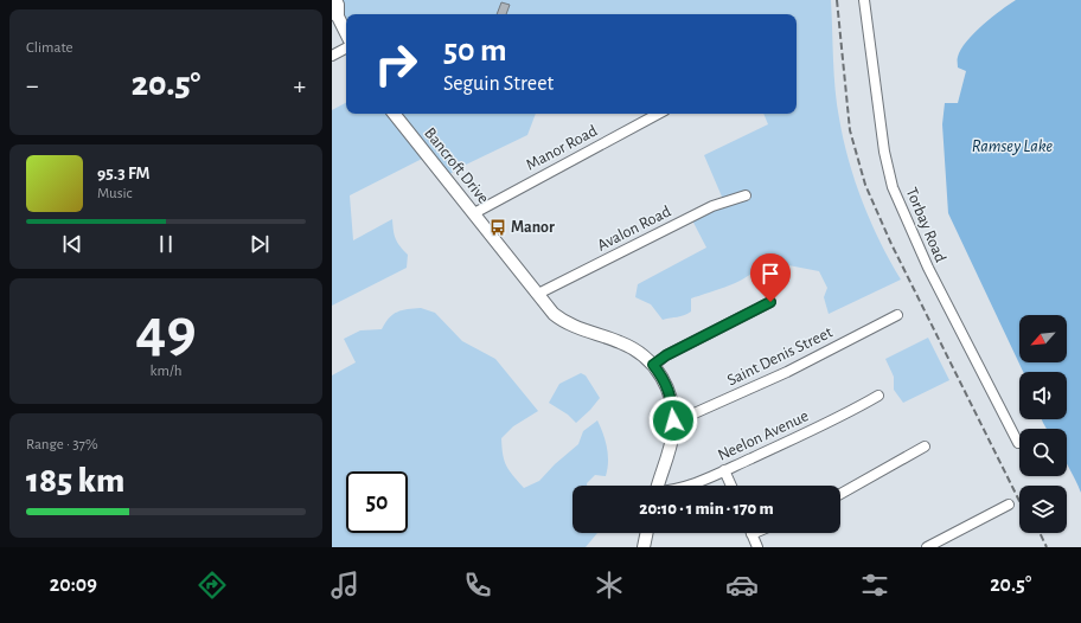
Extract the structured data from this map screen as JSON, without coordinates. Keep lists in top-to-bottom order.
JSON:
{
  "streets": {
    "main road": ["Bancroft Drive"],
    "street": [
      "Manor Road",
      "Torbay Road",
      "Avalon Road",
      "Saint Denis Street",
      "Neelon Avenue"
    ]
  },
  "crossings": [
    ["Manor Road", "Bancroft Drive"],
    ["Bancroft Drive", "Avalon Road"],
    ["Bancroft Drive", "Saint Denis Street"]
  ],
  "water": ["Ramsey Lake"],
  "places": {
    "bus stop": ["Manor"]
  },
  "north": "bottom left",
  "page": {
    "tile": [
      "Climate",
      ["49", "km/h"],
      ["Range · 37%", "185 km"]
    ],
    "turn": ["50 m", "Seguin Street"],
    "heat": ["−", "20.5°", "+"],
    "song": ["95.3 FM", "Music"],
    "limit": "50",
    "trip": "20:10 · 1 min · 170 m",
    "tabs": ["20:09", "20.5°"]
  }
}
